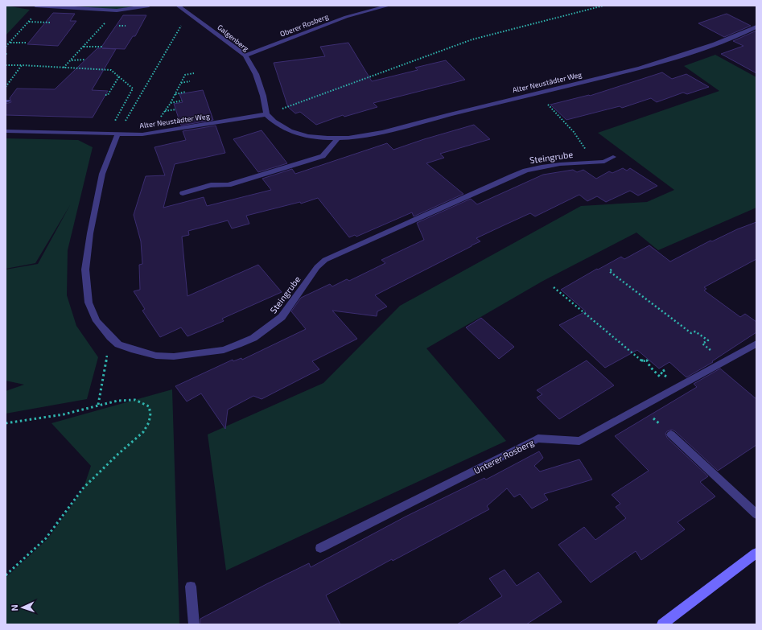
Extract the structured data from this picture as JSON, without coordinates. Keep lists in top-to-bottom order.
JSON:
{
  "streets": {
    "street": [
      "Oberer Rosberg",
      "Galgenberg",
      "Alter Neustädter Weg",
      "Steingrube",
      "Unterer Rosberg"
    ]
  },
  "crossings": [
    ["Oberer Rosberg", "Galgenberg"],
    ["Galgenberg", "Alter Neustädter Weg"],
    ["Alter Neustädter Weg", "Steingrube"]
  ],
  "north": "left"
}
